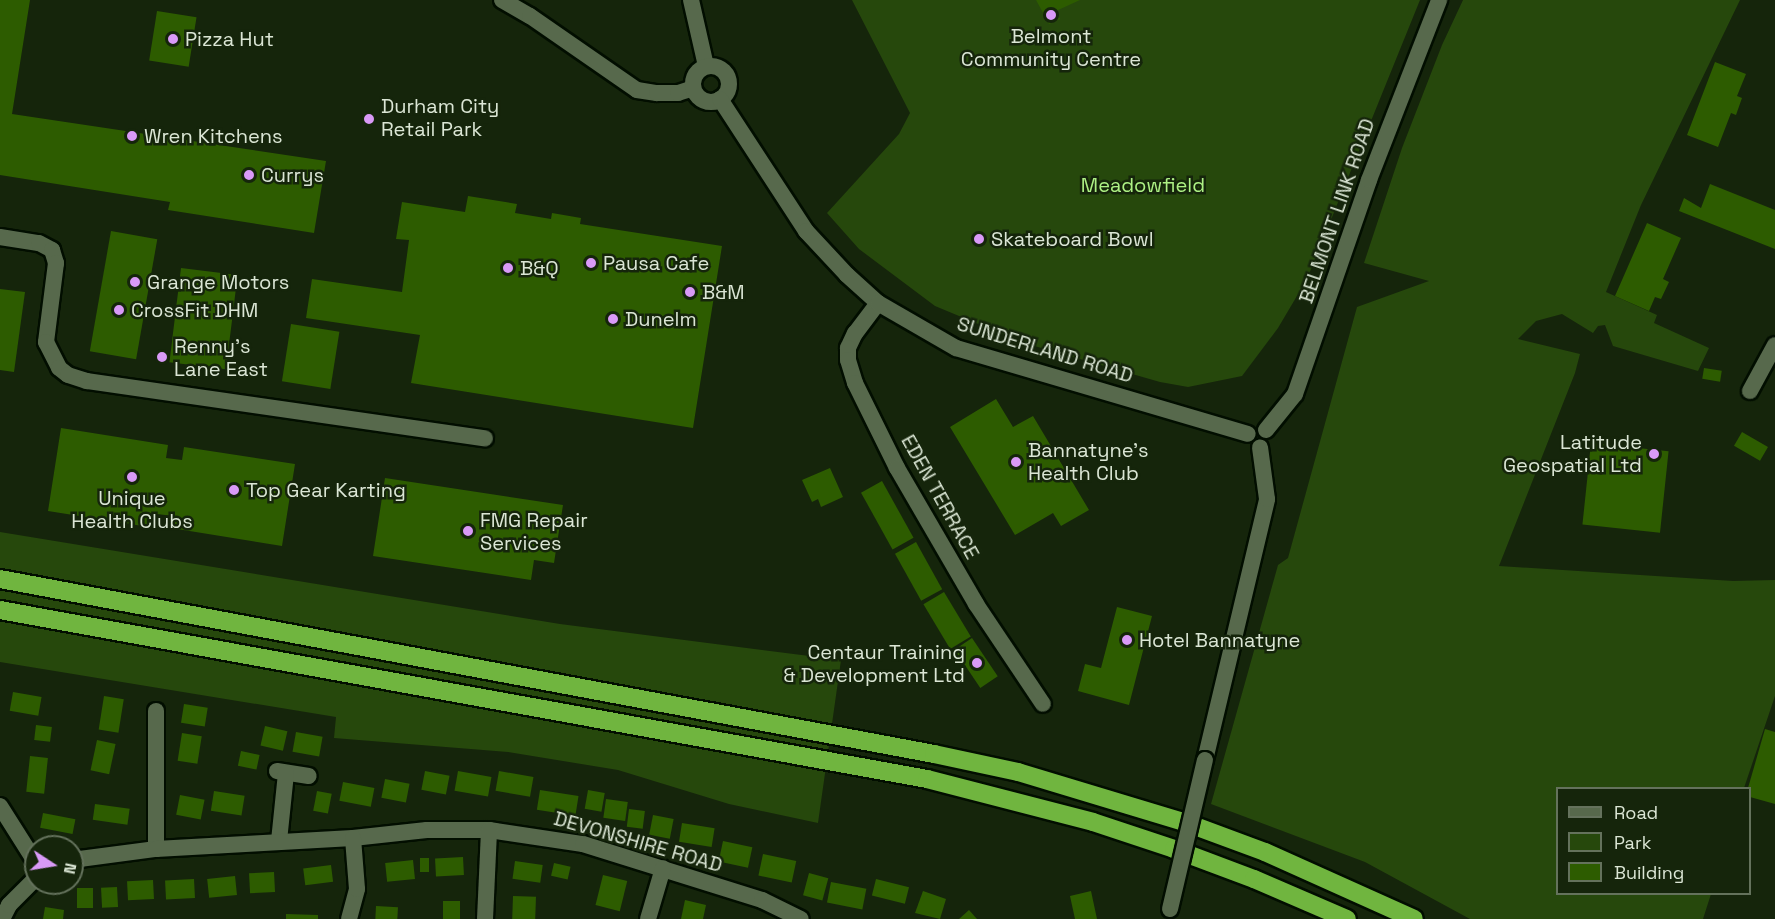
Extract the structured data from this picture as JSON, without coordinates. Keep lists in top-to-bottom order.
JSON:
{
  "streets": {
    "street": [
      "BELMONT LINK ROAD",
      "SUNDERLAND ROAD",
      "EDEN TERRACE",
      "DEVONSHIRE ROAD"
    ]
  },
  "crossings": [
    ["BELMONT LINK ROAD", "SUNDERLAND ROAD"],
    ["SUNDERLAND ROAD", "EDEN TERRACE"]
  ],
  "parks": ["Meadowfield"],
  "places": [
    "Belmont Community Centre",
    "Pizza Hut",
    "Durham City Retail Park",
    "Wren Kitchens",
    "Currys",
    "Skateboard Bowl",
    "Pausa Cafe",
    "B&Q",
    "Grange Motors",
    "B&M",
    "CrossFit DHM",
    "Dunelm",
    "Renny's Lane East",
    "Latitude Geospatial Ltd",
    "Bannatyne's Health Club",
    "Unique Health Clubs",
    "Top Gear Karting",
    "FMG Repair Services",
    "Hotel Bannatyne",
    "Centaur Training & Development Ltd"
  ],
  "legend": ["Road", "Park", "Building"],
  "north": "right"
}
